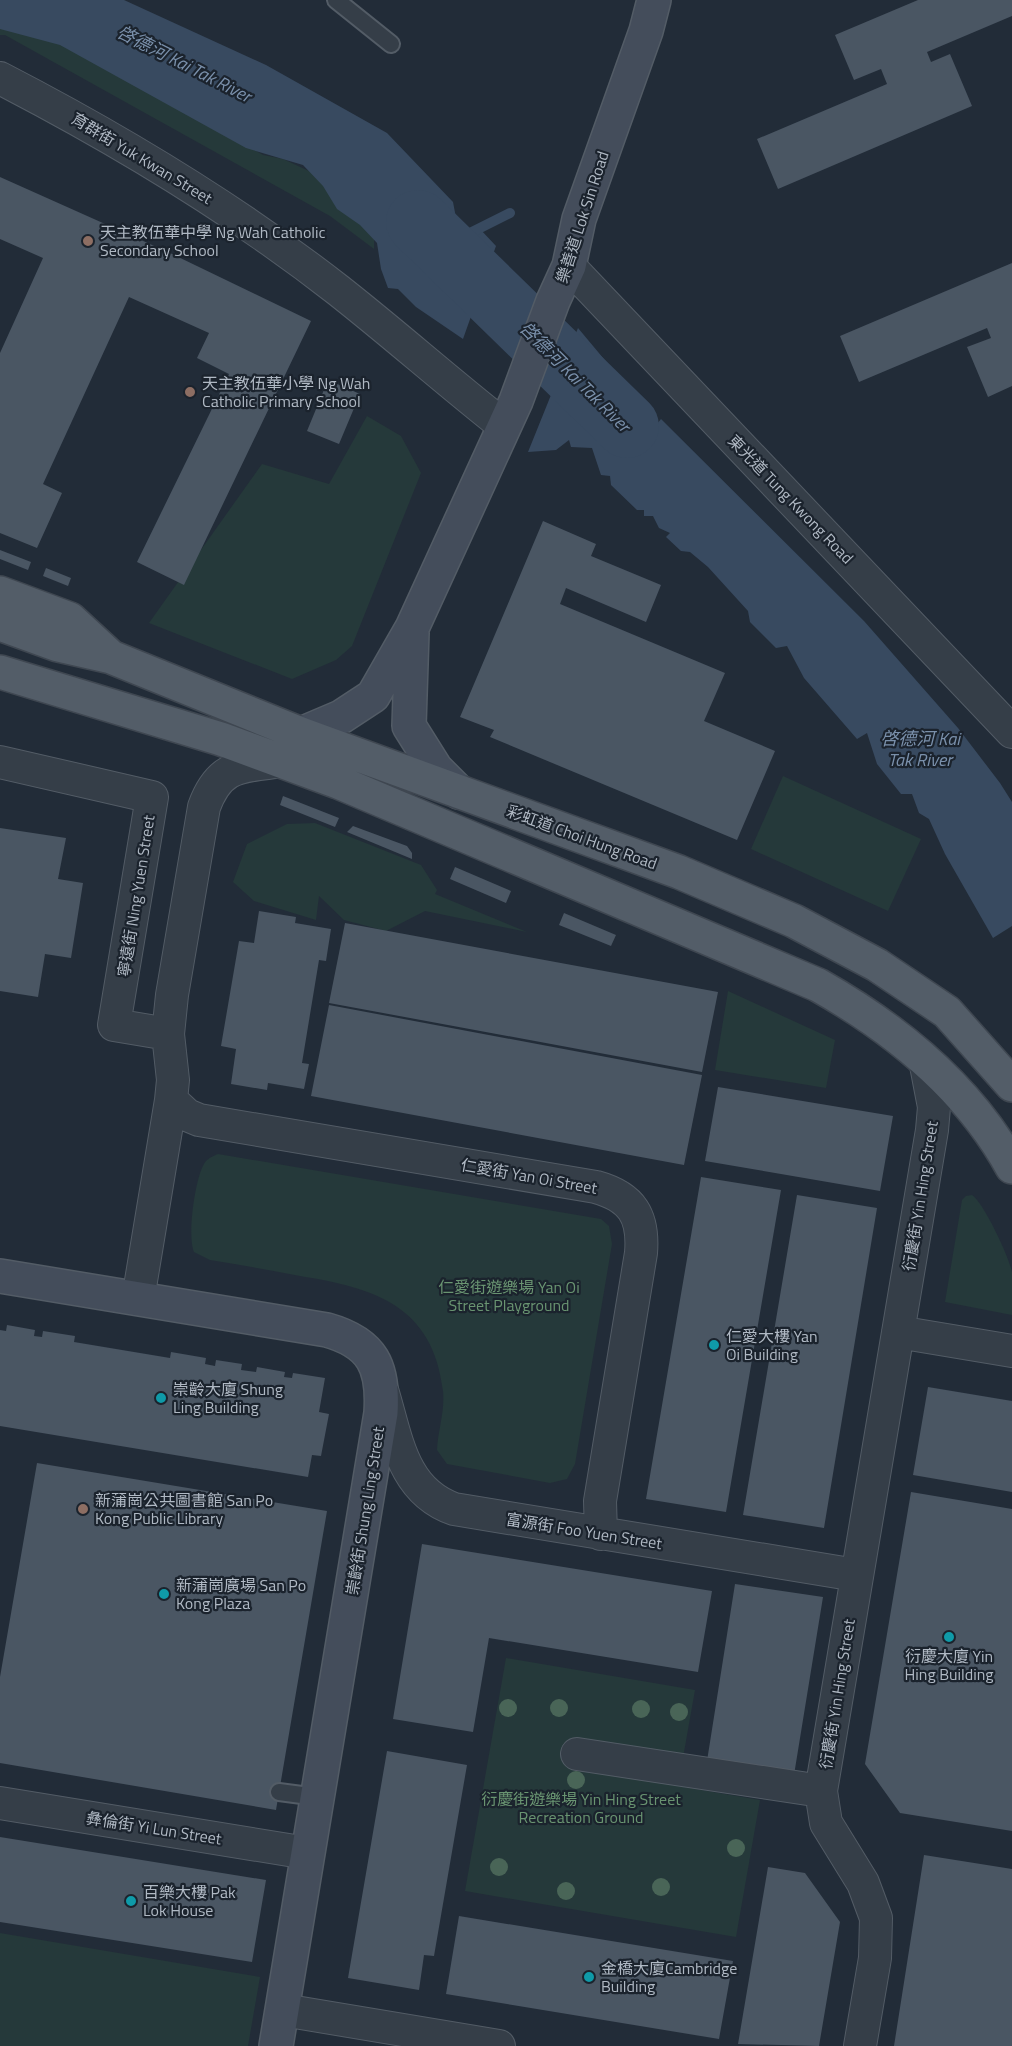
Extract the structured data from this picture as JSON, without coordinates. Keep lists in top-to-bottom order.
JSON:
{
  "streets": {
    "main road": ["彩虹道 Choi Hung Road"],
    "street": [
      "育群街 Yuk Kwan Street",
      "樂善道 Lok Sin Road",
      "東光道 Tung Kwong Road",
      "寧遠街 Ning Yuen Street",
      "仁愛街 Yan Oi Street",
      "衍慶街 Yin Hing Street",
      "崇齡街 Shung Ling Street",
      "富源街 Foo Yuen Street",
      "彝倫街 Yi Lun Street"
    ]
  },
  "crossings": [
    ["育群街 Yuk Kwan Street", "樂善道 Lok Sin Road"],
    ["樂善道 Lok Sin Road", "東光道 Tung Kwong Road"],
    ["樂善道 Lok Sin Road", "彩虹道 Choi Hung Road"],
    ["仁愛街 Yan Oi Street", "富源街 Foo Yuen Street"],
    ["衍慶街 Yin Hing Street", "富源街 Foo Yuen Street"],
    ["崇齡街 Shung Ling Street", "富源街 Foo Yuen Street"],
    ["崇齡街 Shung Ling Street", "彝倫街 Yi Lun Street"]
  ],
  "water": ["啓德河 Kai Tak River"],
  "parks": ["仁愛街遊樂場 Yan Oi Street Playground", "衍慶街遊樂場 Yin Hing Street Recreation Ground"],
  "places": [
    "天主教伍華中學 Ng Wah Catholic Secondary School",
    "天主教伍華小學 Ng Wah Catholic Primary School",
    "仁愛大樓 Yan Oi Building",
    "崇齡大廈 Shung Ling Building",
    "新蒲崗公共圖書館 San Po Kong Public Library",
    "新蒲崗廣場 San Po Kong Plaza",
    "衍慶大廈 Yin Hing Building",
    "百樂大樓 Pak Lok House",
    "金橋大廈Cambridge Building"
  ]
}
